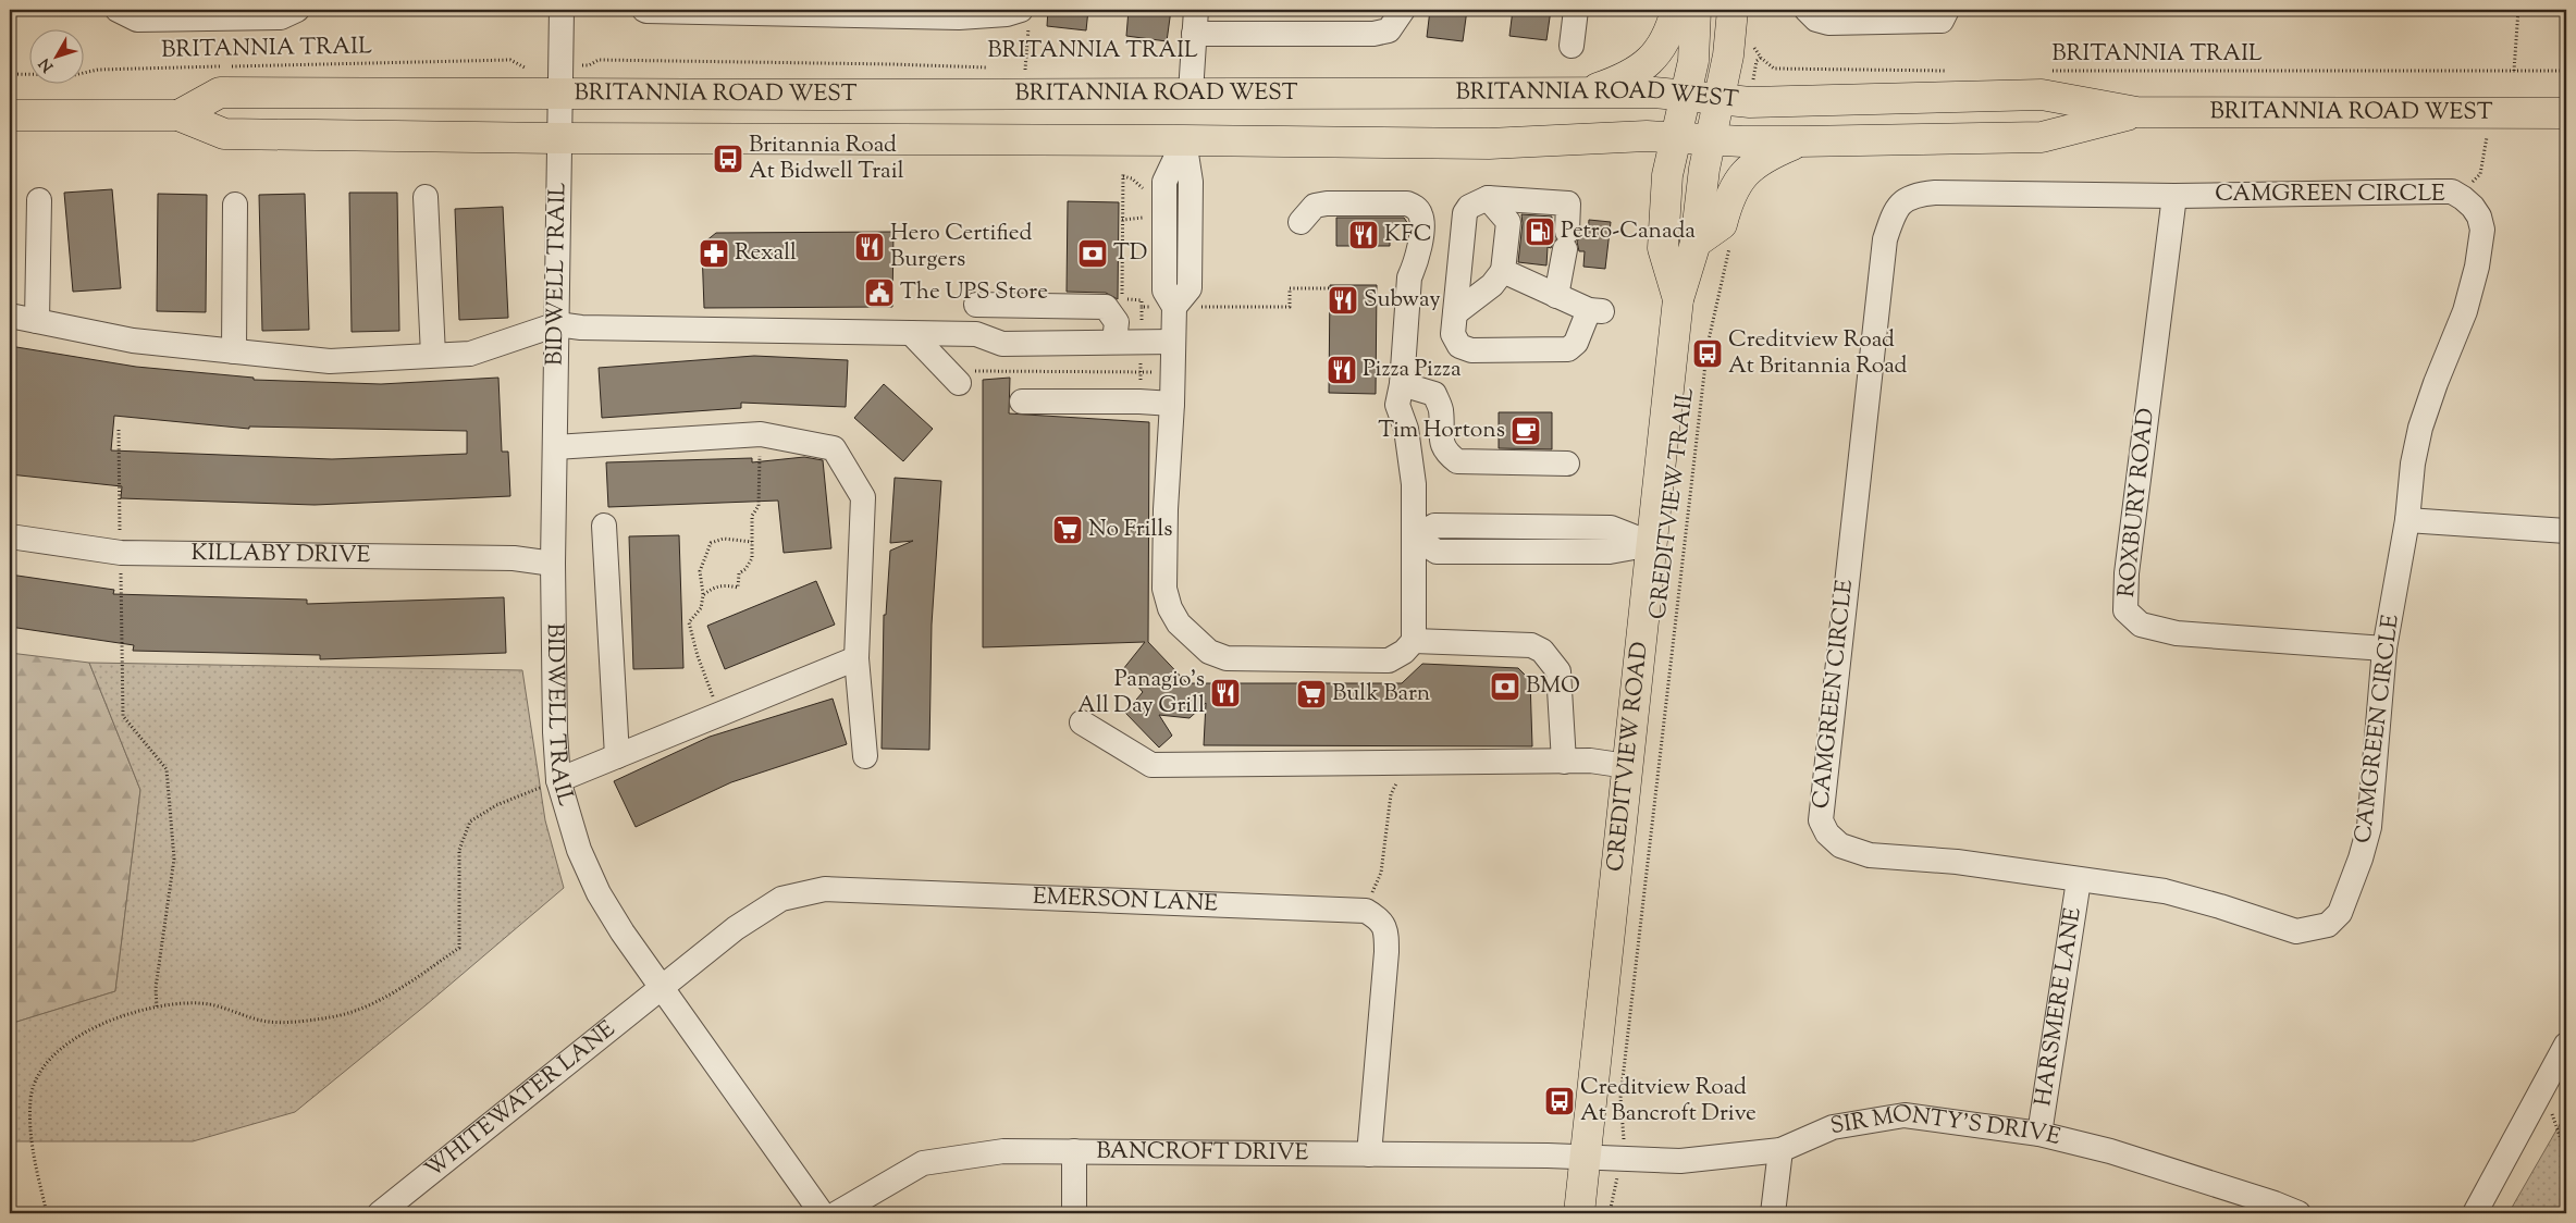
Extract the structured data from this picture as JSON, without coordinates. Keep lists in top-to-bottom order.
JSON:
{
  "streets": {
    "main road": ["BRITANNIA ROAD WEST", "CREDITVIEW ROAD"],
    "street": [
      "CAMGREEN CIRCLE",
      "BIDWELL TRAIL",
      "ROXBURY ROAD",
      "KILLABY DRIVE",
      "EMERSON LANE",
      "HARSMERE LANE",
      "WHITEWATER LANE",
      "SIR MONTY'S DRIVE",
      "BANCROFT DRIVE"
    ],
    "path": ["BRITANNIA TRAIL", "CREDITVIEW TRAIL"]
  },
  "crossings": [
    ["BRITANNIA ROAD WEST", "BIDWELL TRAIL"],
    ["BRITANNIA ROAD WEST", "CREDITVIEW ROAD"],
    ["CAMGREEN CIRCLE", "ROXBURY ROAD"],
    ["CAMGREEN CIRCLE", "HARSMERE LANE"],
    ["BIDWELL TRAIL", "KILLABY DRIVE"],
    ["BIDWELL TRAIL", "EMERSON LANE"],
    ["BIDWELL TRAIL", "WHITEWATER LANE"],
    ["CREDITVIEW ROAD", "SIR MONTY'S DRIVE"],
    ["CREDITVIEW ROAD", "BANCROFT DRIVE"],
    ["EMERSON LANE", "WHITEWATER LANE"],
    ["HARSMERE LANE", "SIR MONTY'S DRIVE"],
    ["SIR MONTY'S DRIVE", "BANCROFT DRIVE"]
  ],
  "places": {
    "bus stop": ["Britannia Road At Bidwell Trail", "Creditview Road At Britannia Road", "Creditview Road At Bancroft Drive"],
    "fuel station": ["Petro-Canada"],
    "restaurant": [
      "KFC",
      "Hero Certified Burgers",
      "Subway",
      "Pizza Pizza",
      "Panagio's All Day Grill"
    ],
    "pharmacy": ["Rexall"],
    "bank": ["TD", "BMO"],
    "public building": ["The UPS Store"],
    "cafe": ["Tim Hortons"],
    "supermarket": ["No Frills", "Bulk Barn"]
  },
  "north": "bottom left"
}
